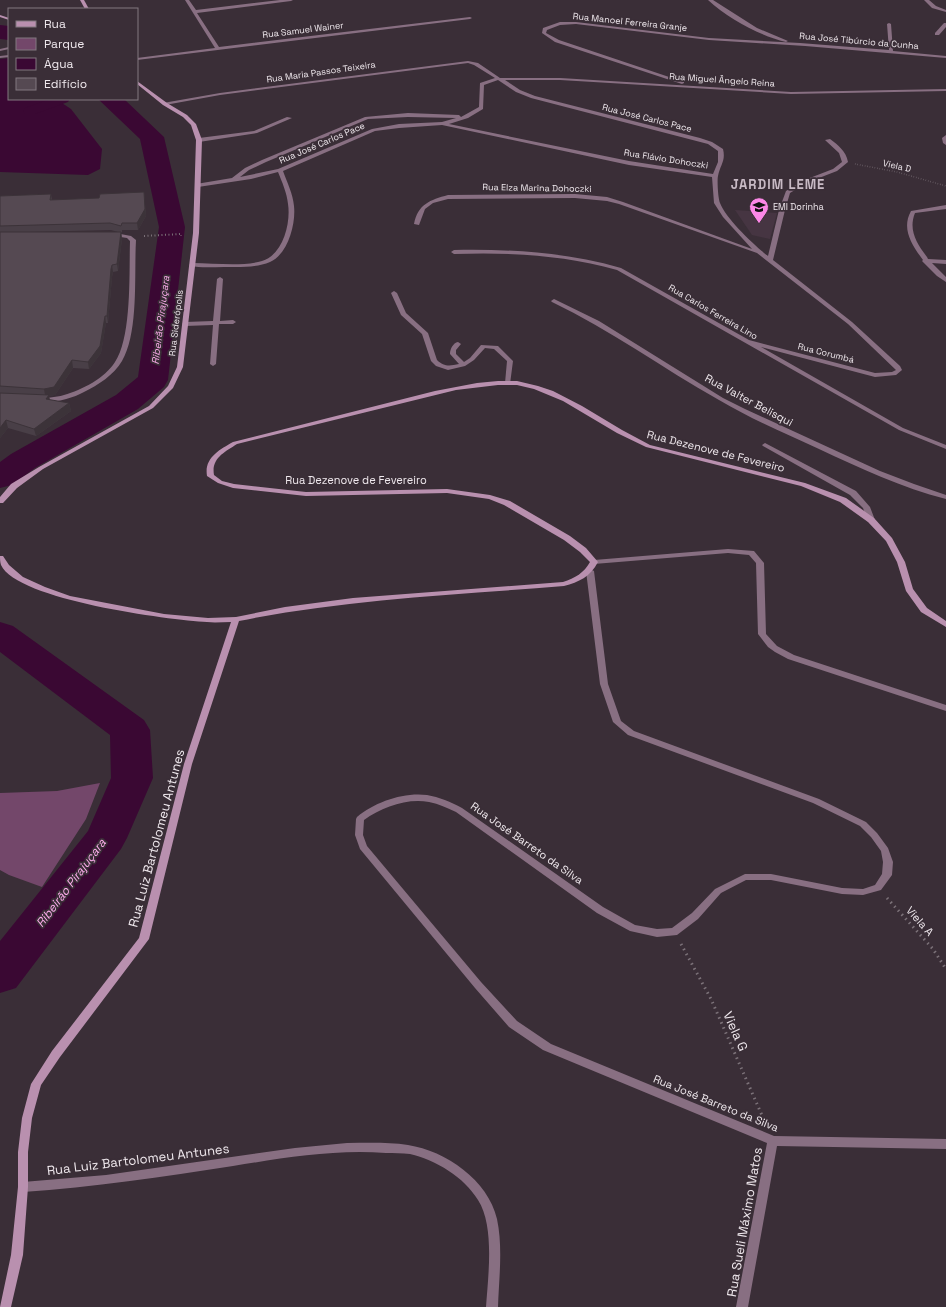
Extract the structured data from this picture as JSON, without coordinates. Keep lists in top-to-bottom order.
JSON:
{
  "streets": {
    "street": [
      "Rua Manoel Ferreira Granje",
      "Rua Samuel Wainer",
      "Rua José Tibúrcio da Cunha",
      "Rua Maria Passos Teixeira",
      "Rua Miguel Ângelo Reina",
      "Rua José Carlos Pace",
      "Rua Flávio Dohoczki",
      "Rua Elza Marina Dohoczki",
      "Rua Carlos Ferreira Lino",
      "Rua Siderópolis",
      "Rua Corumbá",
      "Rua Valter Belisqui",
      "Rua Dezenove de Fevereiro",
      "Rua Luiz Bartolomeu Antunes",
      "Rua José Barreto da Silva",
      "Rua Sueli Máximo Matos"
    ],
    "path": ["Viela D", "Viela A", "Viela G"]
  },
  "crossings": [
    ["Rua Manoel Ferreira Granje", "Rua José Tibúrcio da Cunha"],
    ["Rua Manoel Ferreira Granje", "Rua Miguel Ângelo Reina"],
    ["Rua Maria Passos Teixeira", "Rua José Carlos Pace"],
    ["Rua Maria Passos Teixeira", "Rua Siderópolis"],
    ["Rua Miguel Ângelo Reina", "Rua José Carlos Pace"],
    ["Rua José Carlos Pace", "Rua Flávio Dohoczki"],
    ["Rua José Carlos Pace", "Rua Siderópolis"],
    ["Rua Flávio Dohoczki", "Rua Elza Marina Dohoczki"],
    ["Rua Flávio Dohoczki", "Rua Corumbá"],
    ["Rua Carlos Ferreira Lino", "Rua Corumbá"],
    ["Rua José Barreto da Silva", "Viela G"],
    ["Rua José Barreto da Silva", "Rua Sueli Máximo Matos"],
    ["Viela G", "Rua Sueli Máximo Matos"]
  ],
  "districts": ["JARDIM LEME"],
  "water": ["Ribeirão Pirajuçara"],
  "places": {
    "school or university": ["EMI Dorinha"]
  },
  "legend": [
    "Rua",
    "Parque",
    "Água",
    "Edifício"
  ]
}
